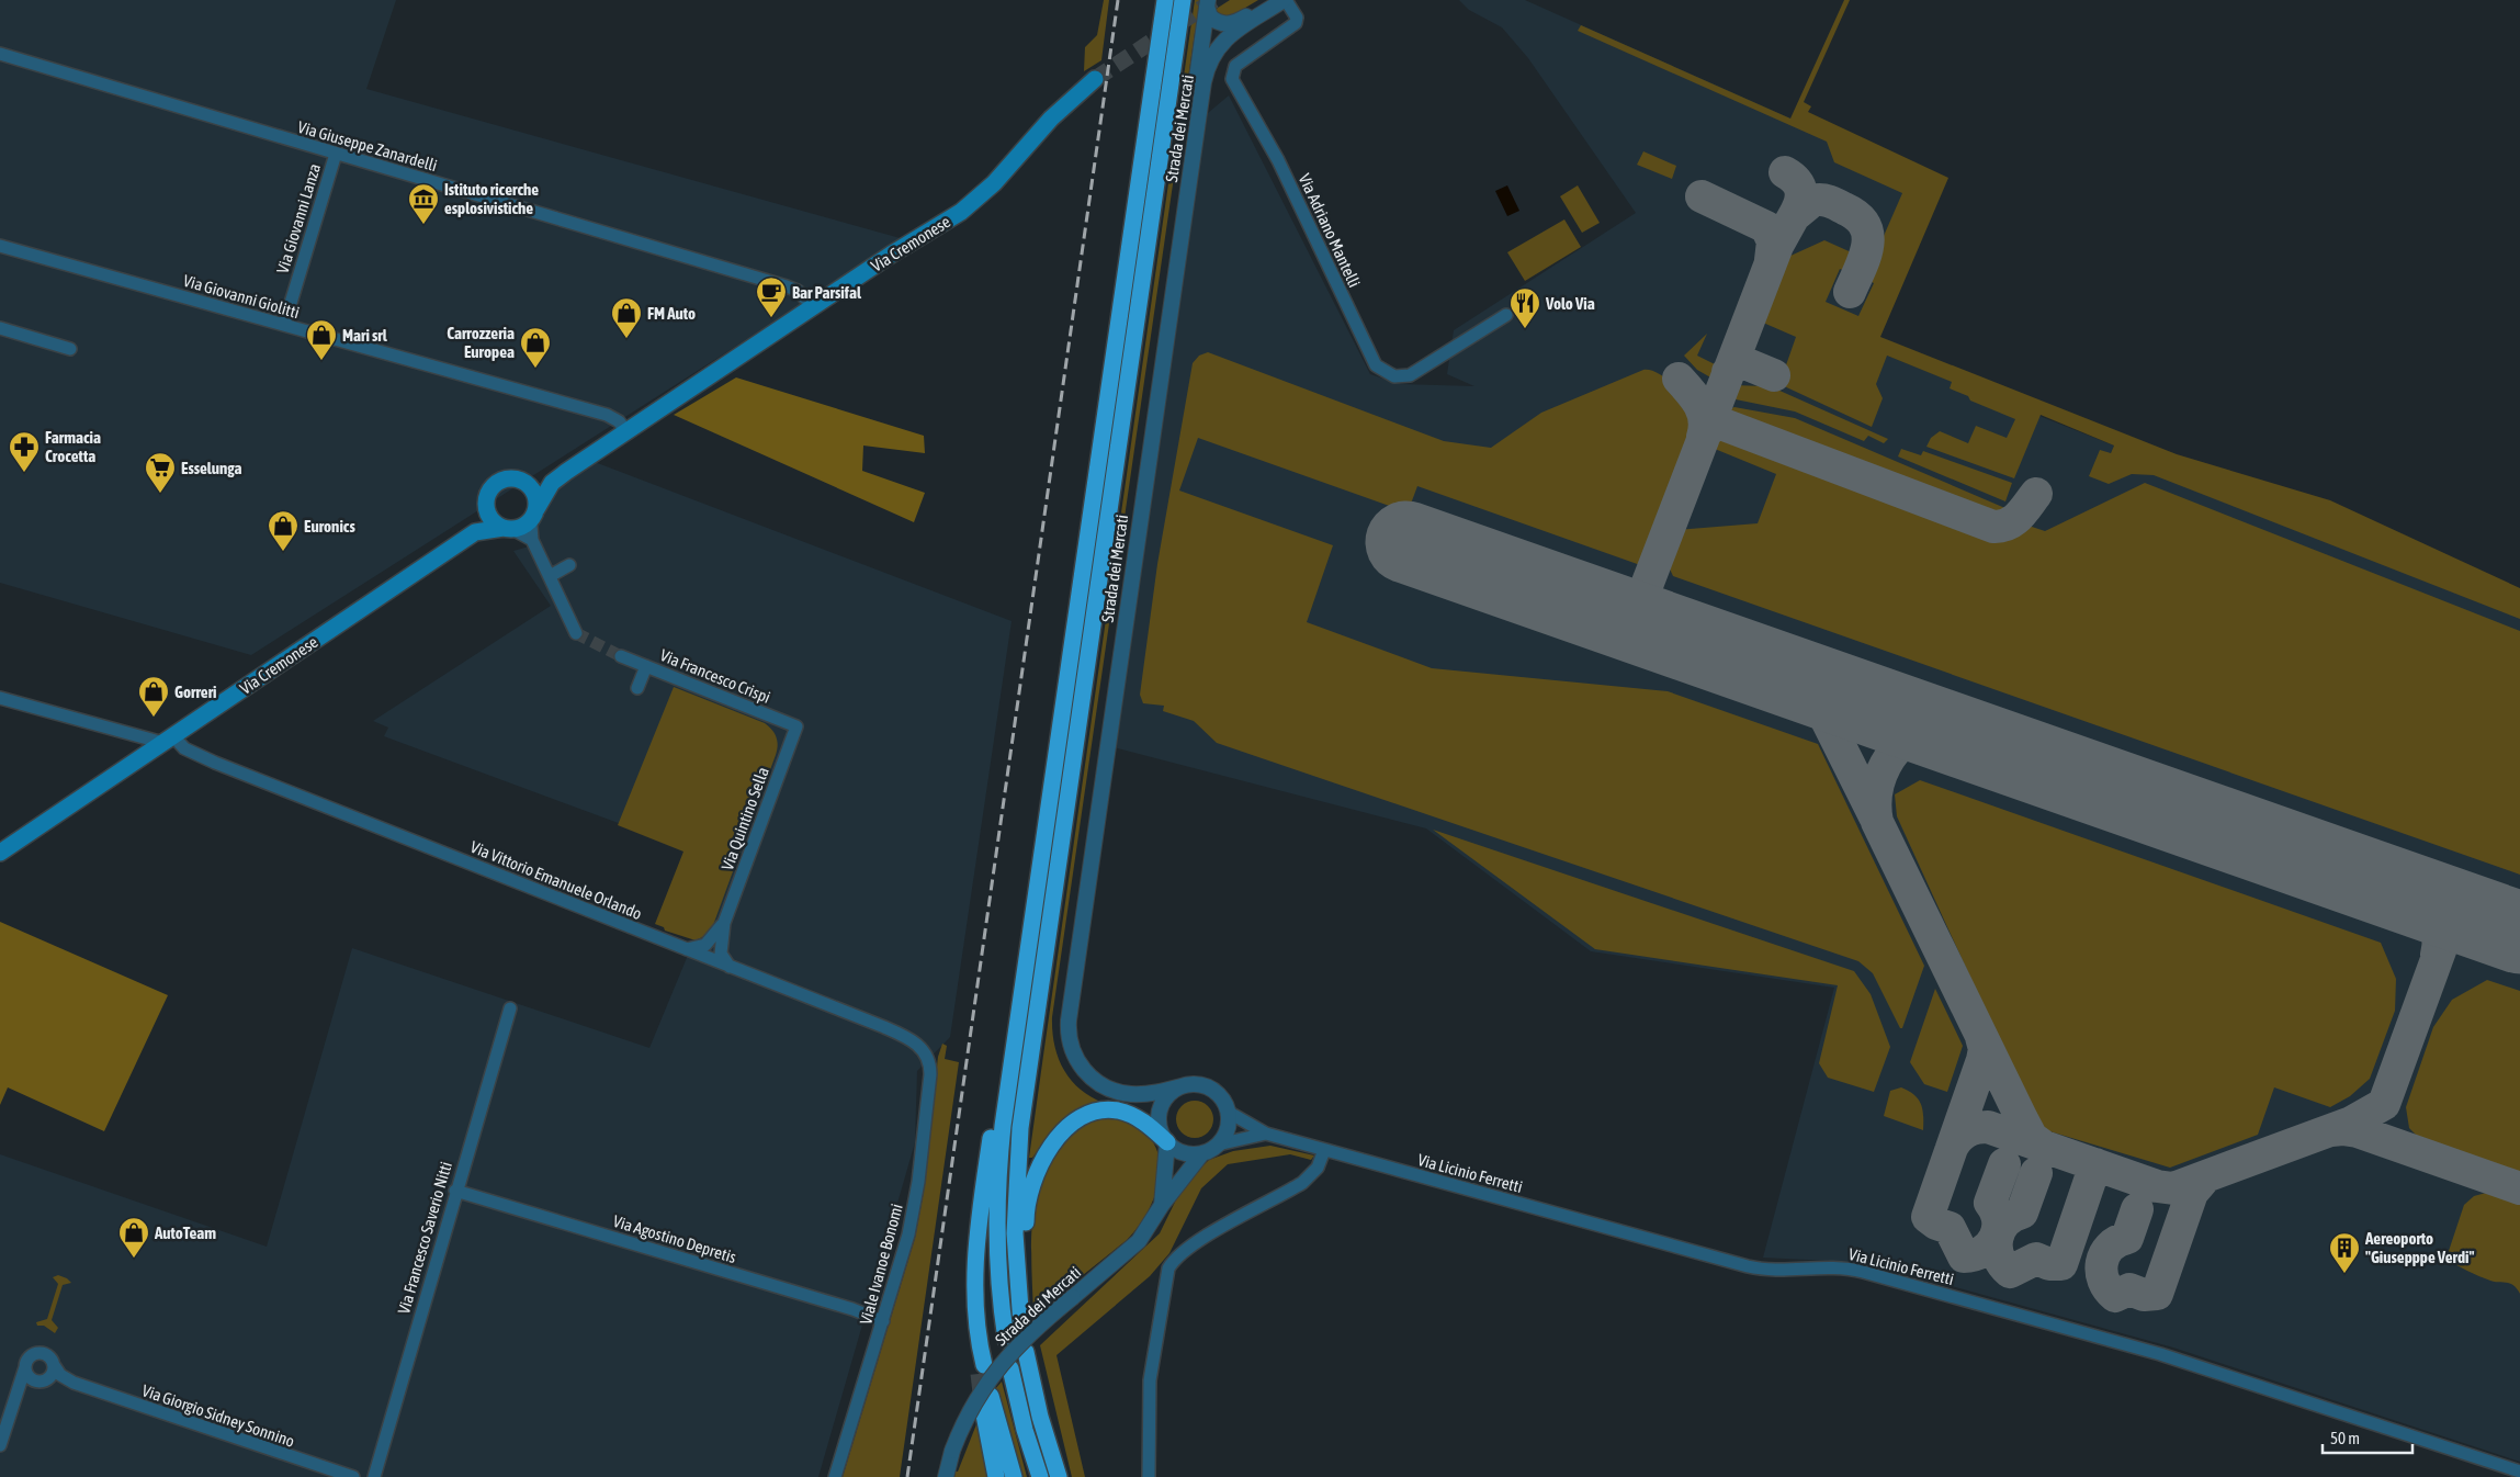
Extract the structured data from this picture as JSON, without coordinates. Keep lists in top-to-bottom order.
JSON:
{
  "streets": {
    "main road": ["Via Cremonese"],
    "street": [
      "Strada dei Mercati",
      "Via Giuseppe Zanardelli",
      "Via Giovanni Lanza",
      "Via Adriano Mantelli",
      "Via Giovanni Giolitti",
      "Via Francesco Crispi",
      "Via Quintino Sella",
      "Via Vittorio Emanuele Orlando",
      "Via Licinio Ferretti",
      "Via Francesco Saverio Nitti",
      "Via Agostino Depretis",
      "Viale Ivanoe Bonomi",
      "Via Giorgio Sidney Sonnino"
    ]
  },
  "crossings": [
    ["Strada dei Mercati", "Via Adriano Mantelli"],
    ["Strada dei Mercati", "Via Licinio Ferretti"],
    ["Via Giuseppe Zanardelli", "Via Giovanni Lanza"],
    ["Via Giuseppe Zanardelli", "Via Cremonese"],
    ["Via Giovanni Lanza", "Via Giovanni Giolitti"],
    ["Via Cremonese", "Via Giovanni Giolitti"],
    ["Via Cremonese", "Via Vittorio Emanuele Orlando"],
    ["Via Francesco Crispi", "Via Quintino Sella"],
    ["Via Quintino Sella", "Via Vittorio Emanuele Orlando"],
    ["Via Vittorio Emanuele Orlando", "Viale Ivanoe Bonomi"],
    ["Via Francesco Saverio Nitti", "Via Agostino Depretis"],
    ["Via Agostino Depretis", "Viale Ivanoe Bonomi"]
  ],
  "places": {
    "museum": ["Istituto ricerche esplosivistiche"],
    "cafe": ["Bar Parsifal"],
    "restaurant": ["Volo Via"],
    "shop": [
      "FM Auto",
      "Mari srl",
      "Carrozzeria Europea",
      "Euronics",
      "Gorreri",
      "AutoTeam"
    ],
    "pharmacy": ["Farmacia Crocetta"],
    "supermarket": ["Esselunga"],
    "building": ["Aereoporto \"Giusepppe Verdi\""]
  },
  "scale_bar": "50 m"
}
